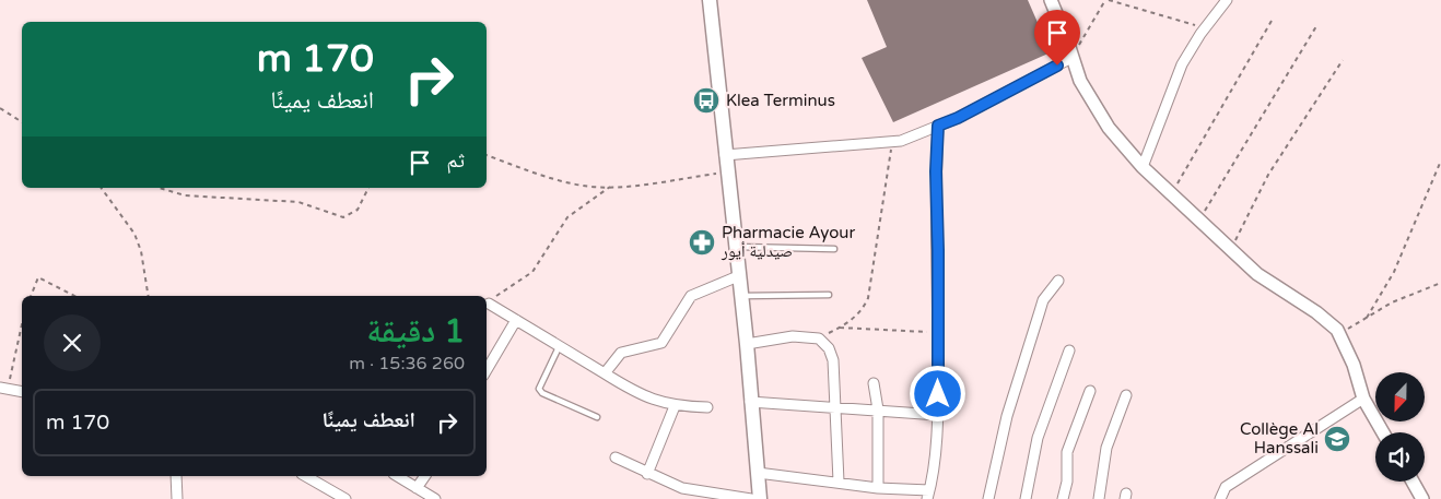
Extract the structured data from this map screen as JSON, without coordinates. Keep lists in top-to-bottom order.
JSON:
{
  "places": {
    "bus stop": ["Klea Terminus"],
    "pharmacy": ["Pharmacie Ayour صيدلية أيور"],
    "school or university": ["Collège Al Hanssali"]
  },
  "north": "bottom",
  "page": {
    "turn": ["170 m", "انعطف يمينًا"],
    "then": "ثم",
    "heading": ["1 دقيقة", "260 m · 15:36"],
    "list": [
      {
        "name": "انعطف يمينًا",
        "value": "170 m"
      }
    ]
  }
}
